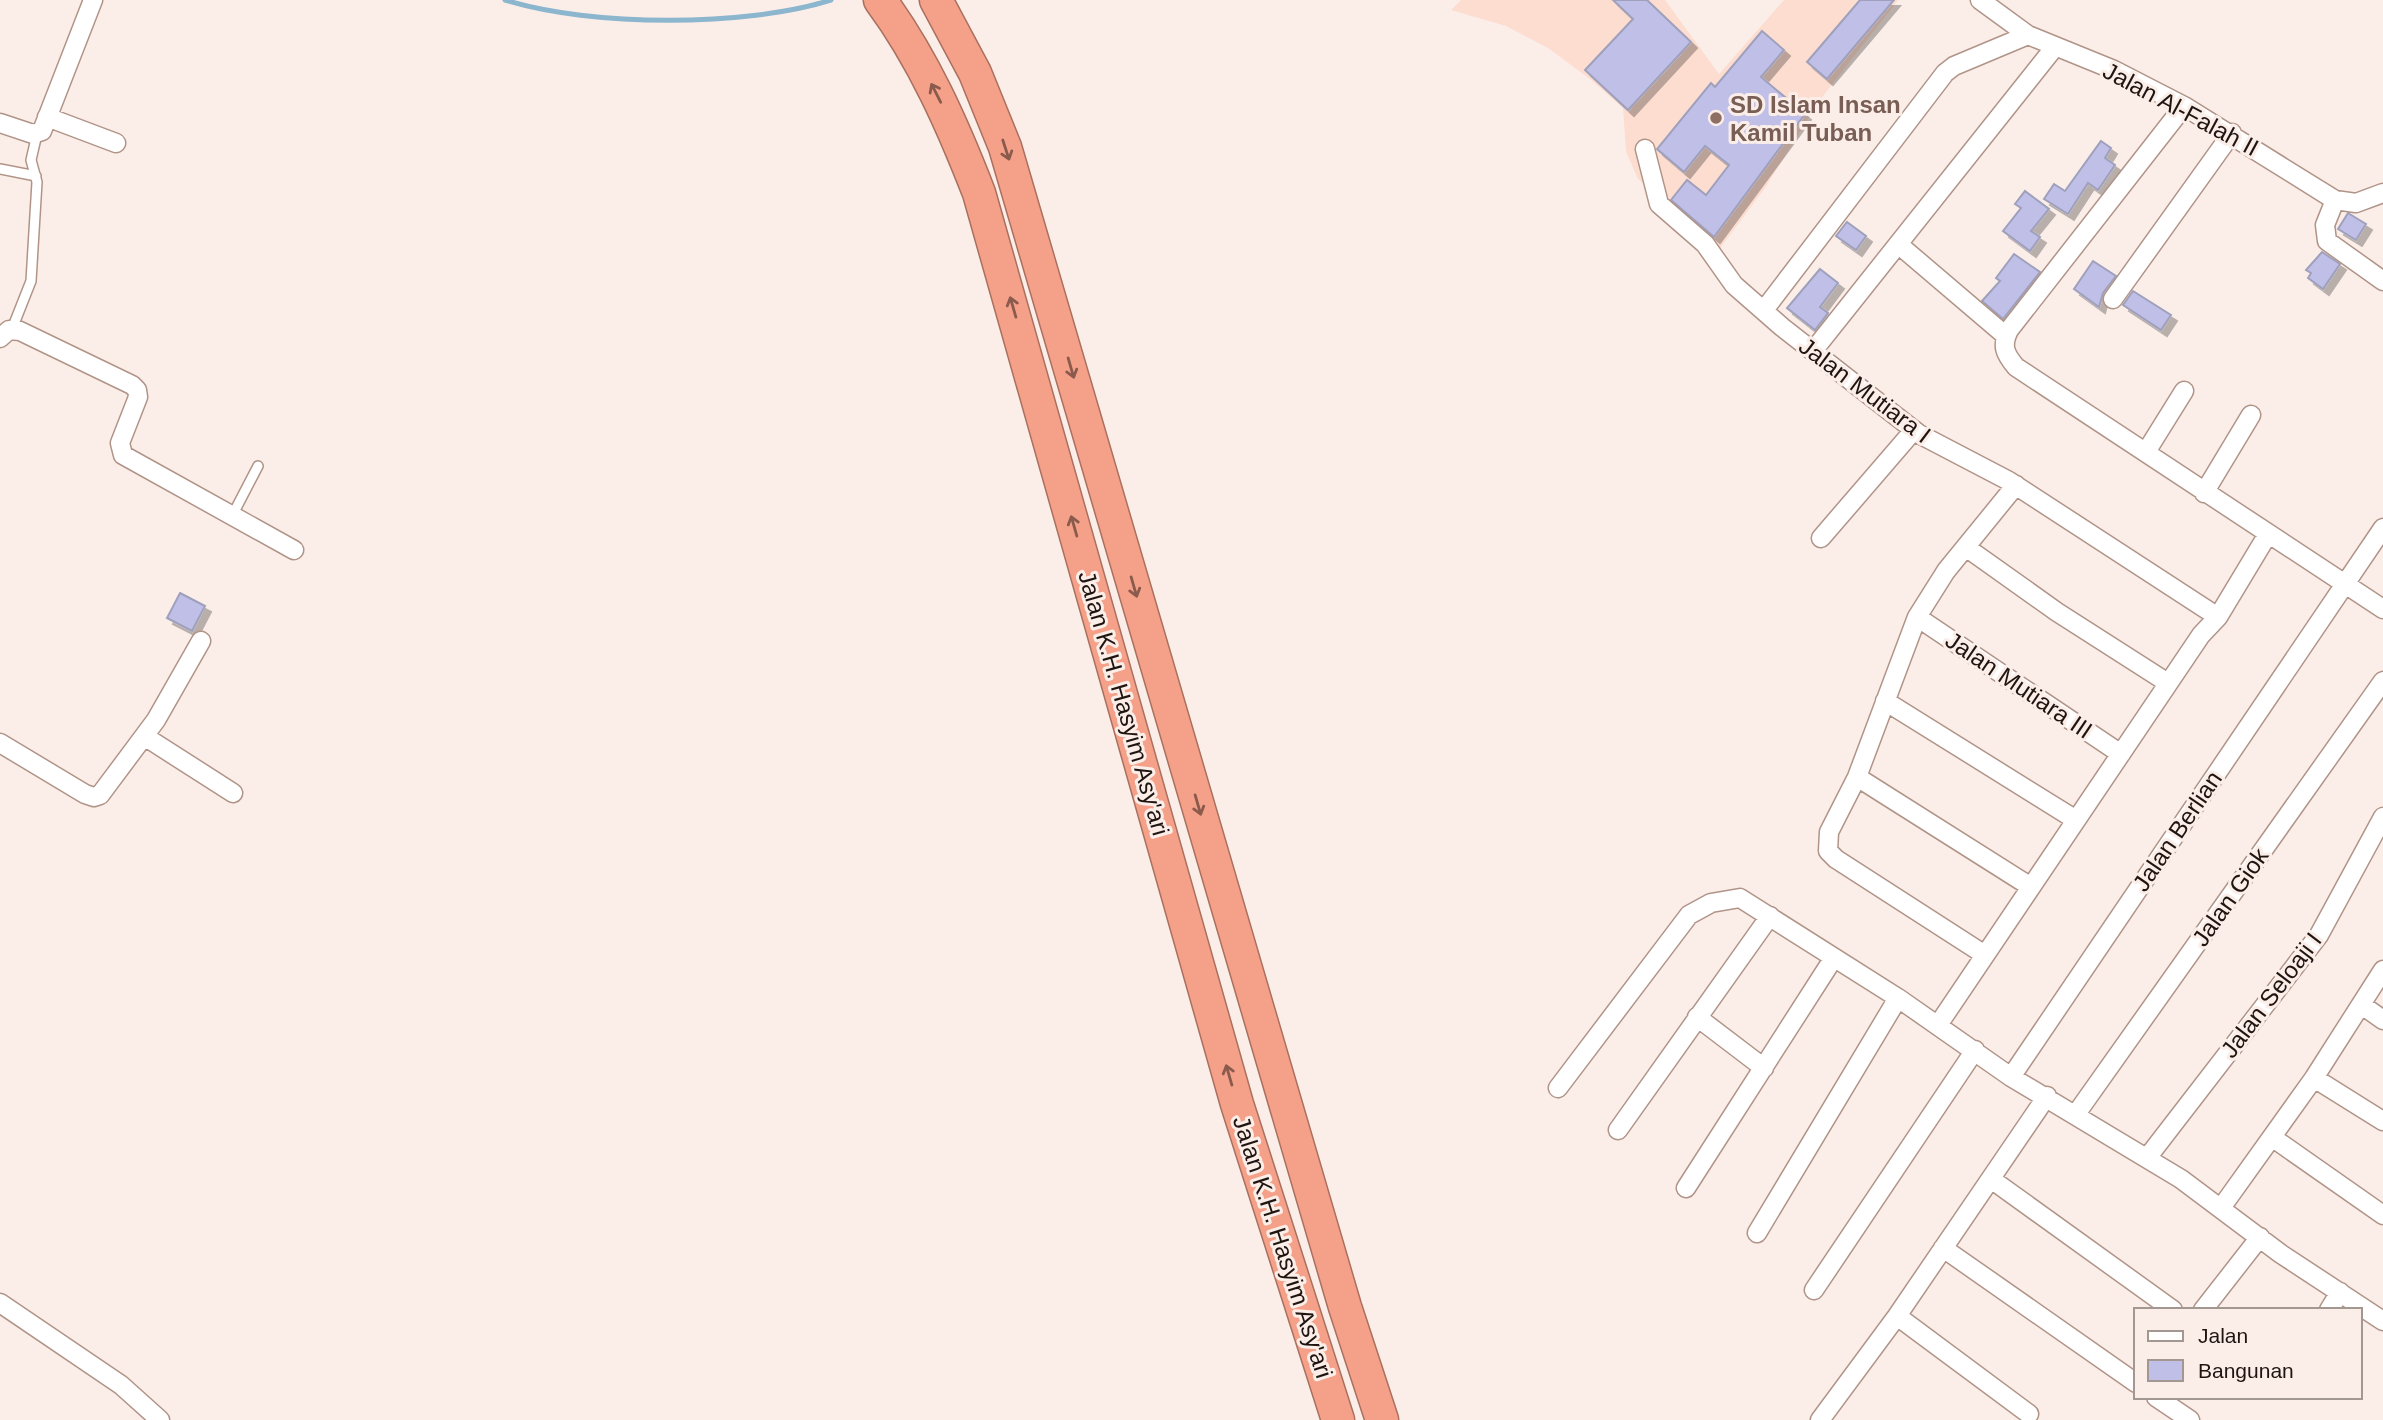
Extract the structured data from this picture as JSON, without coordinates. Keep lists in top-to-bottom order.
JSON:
{
  "streets": {
    "highway": ["Jalan K.H. Hasyim Asy'ari"],
    "street": [
      "Jalan Al-Falah II",
      "Jalan Mutiara I",
      "Jalan Mutiara III",
      "Jalan Berlian",
      "Jalan Giok",
      "Jalan Seloaji I"
    ]
  },
  "places": ["SD Islam Insan Kamil Tuban"],
  "legend": ["Jalan", "Bangunan"]
}
